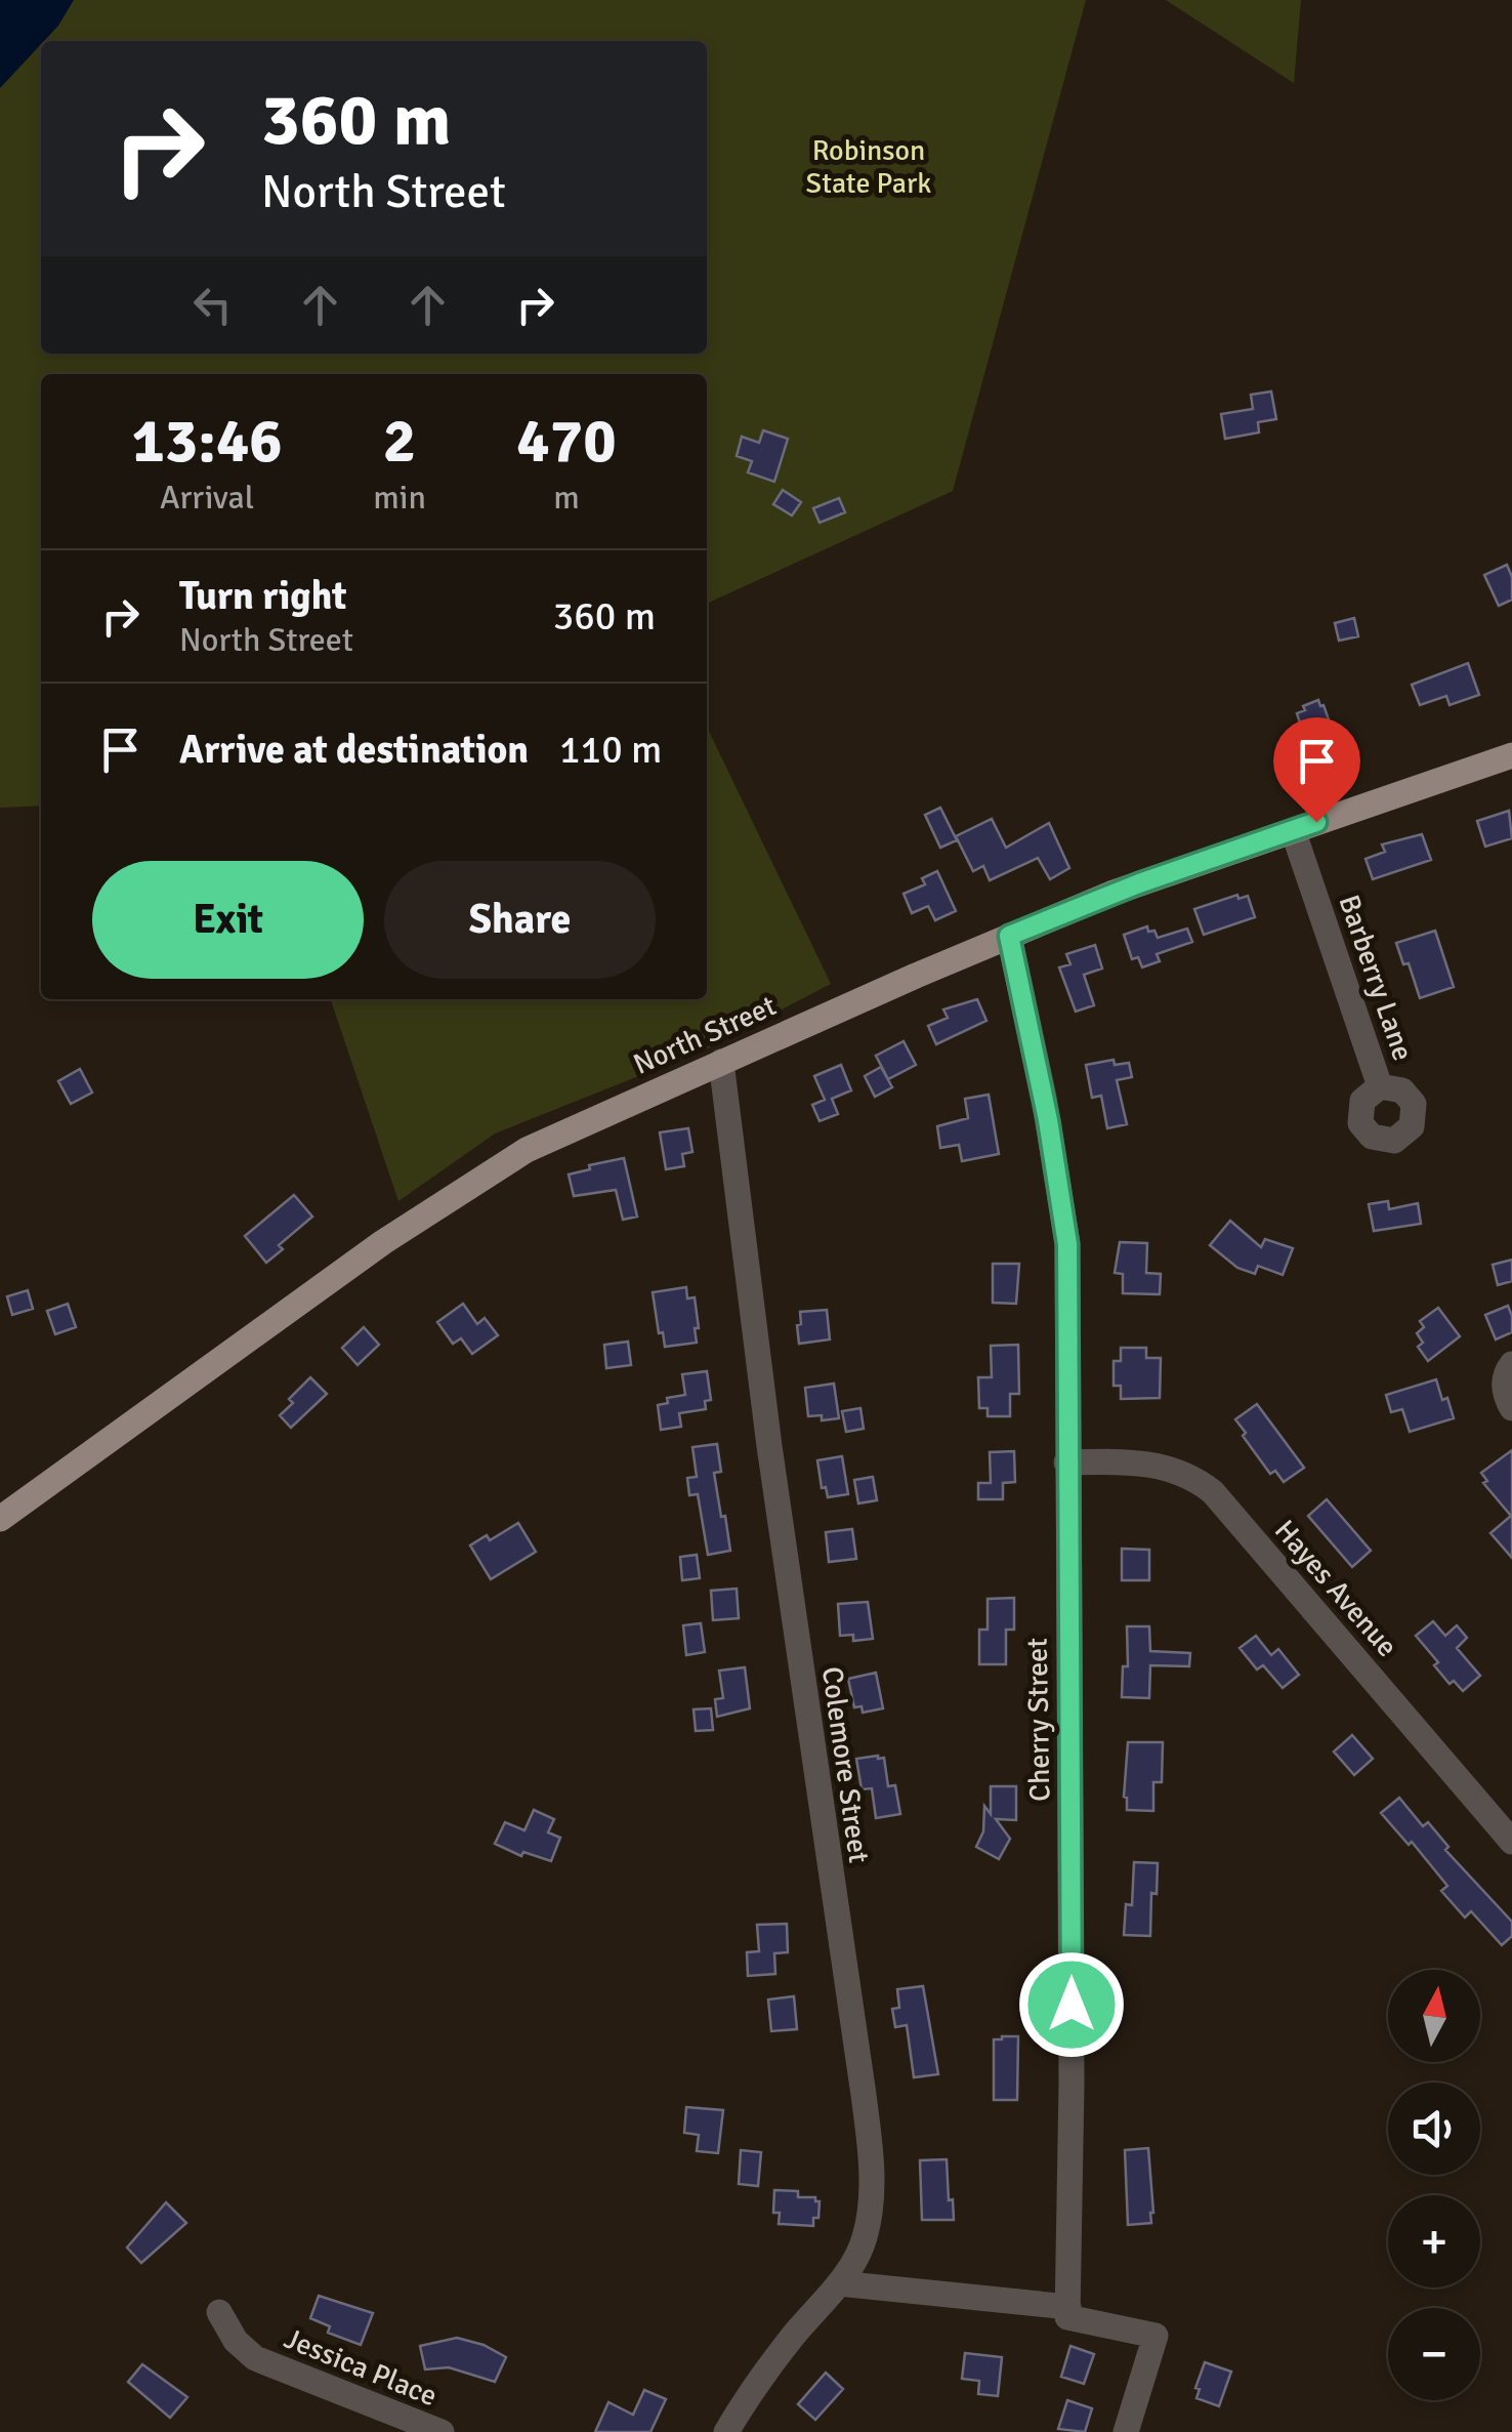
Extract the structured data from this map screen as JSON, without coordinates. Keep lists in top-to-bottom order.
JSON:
{
  "streets": {
    "main road": ["North Street"],
    "street": [
      "Barberry Lane",
      "Hayes Avenue",
      "Cherry Street",
      "Colemore Street",
      "Jessica Place"
    ]
  },
  "crossings": [
    ["Barberry Lane", "North Street"],
    ["North Street", "Cherry Street"],
    ["North Street", "Colemore Street"],
    ["Hayes Avenue", "Cherry Street"]
  ],
  "parks": ["Robinson State Park"],
  "north": "top",
  "page": {
    "turn": ["360 m", "North Street"],
    "eta": [
      "13:46",
      "Arrival",
      "2",
      "min",
      "470",
      "m"
    ],
    "list": [
      {
        "name": "Turn right",
        "note": "North Street",
        "value": "360 m"
      },
      {
        "name": "Arrive at destination",
        "value": "110 m"
      }
    ],
    "buttons": ["Exit", "Share"],
    "map_buttons": ["+", "−"]
  }
}
